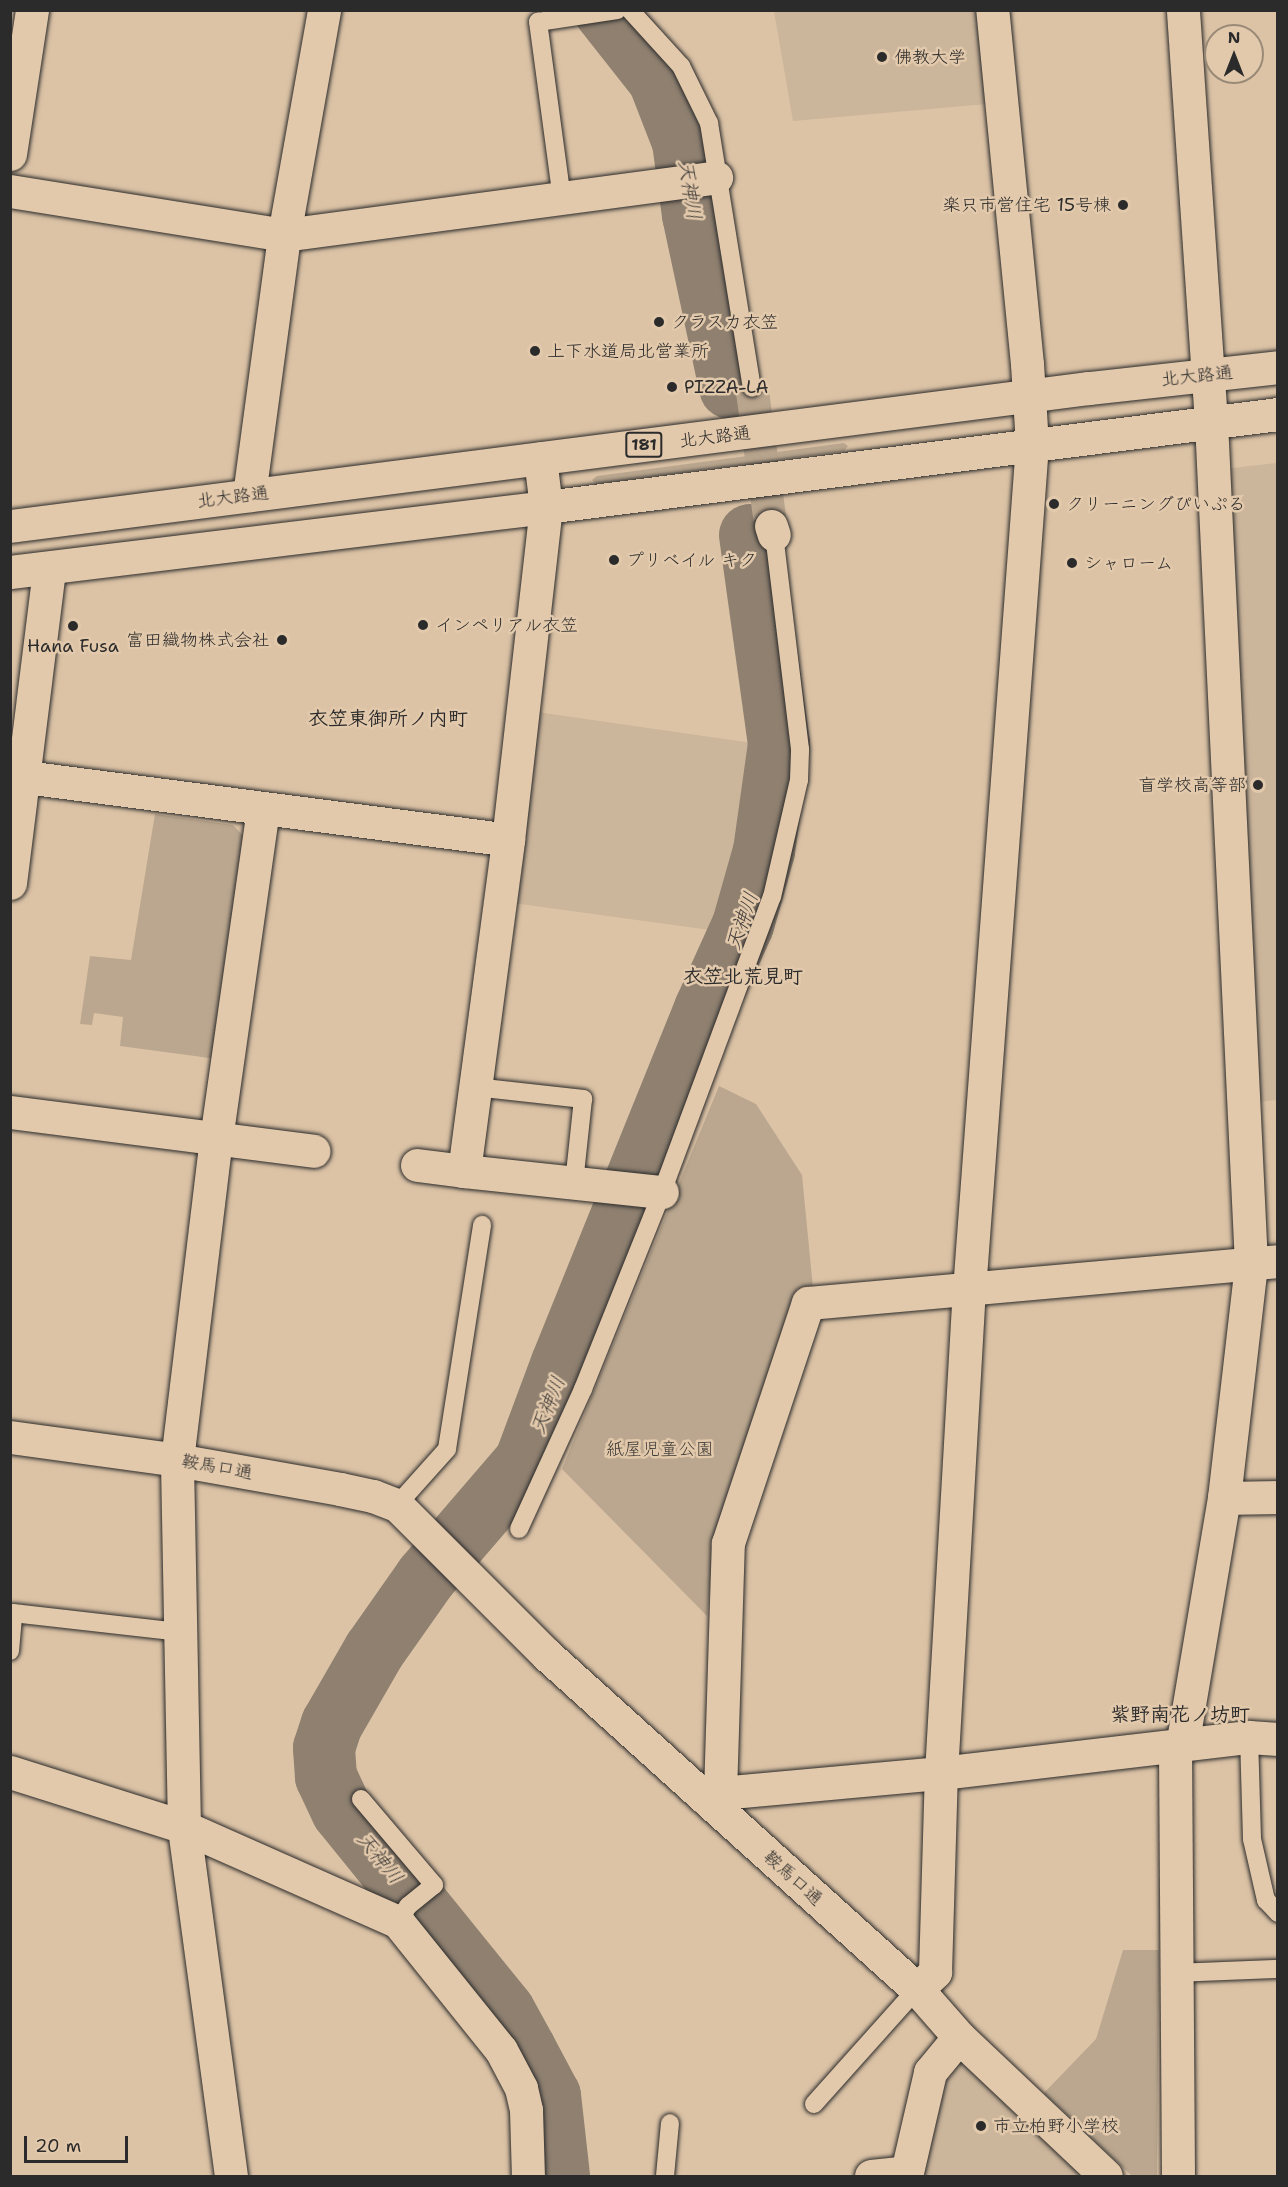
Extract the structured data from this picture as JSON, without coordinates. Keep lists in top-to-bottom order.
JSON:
{
  "streets": {
    "street": ["北大路通", "181", "鞍馬口通"]
  },
  "districts": ["衣笠東御所ノ内町", "衣笠北荒見町", "紫野南花ノ坊町"],
  "water": ["天神川"],
  "parks": ["紙屋児童公園"],
  "places": [
    "佛教大学",
    "楽只市営住宅 15号棟",
    "クラスカ衣笠",
    "上下水道局北営業所",
    "PIZZA-LA",
    "クリーニングぴいぷる",
    "プリベイル キク",
    "シャローム",
    "インペリアル衣笠",
    "Hana Fusa",
    "富田織物株式会社",
    "盲学校高等部",
    "市立柏野小学校"
  ],
  "scale_bar": "20 m",
  "north": "top"
}
